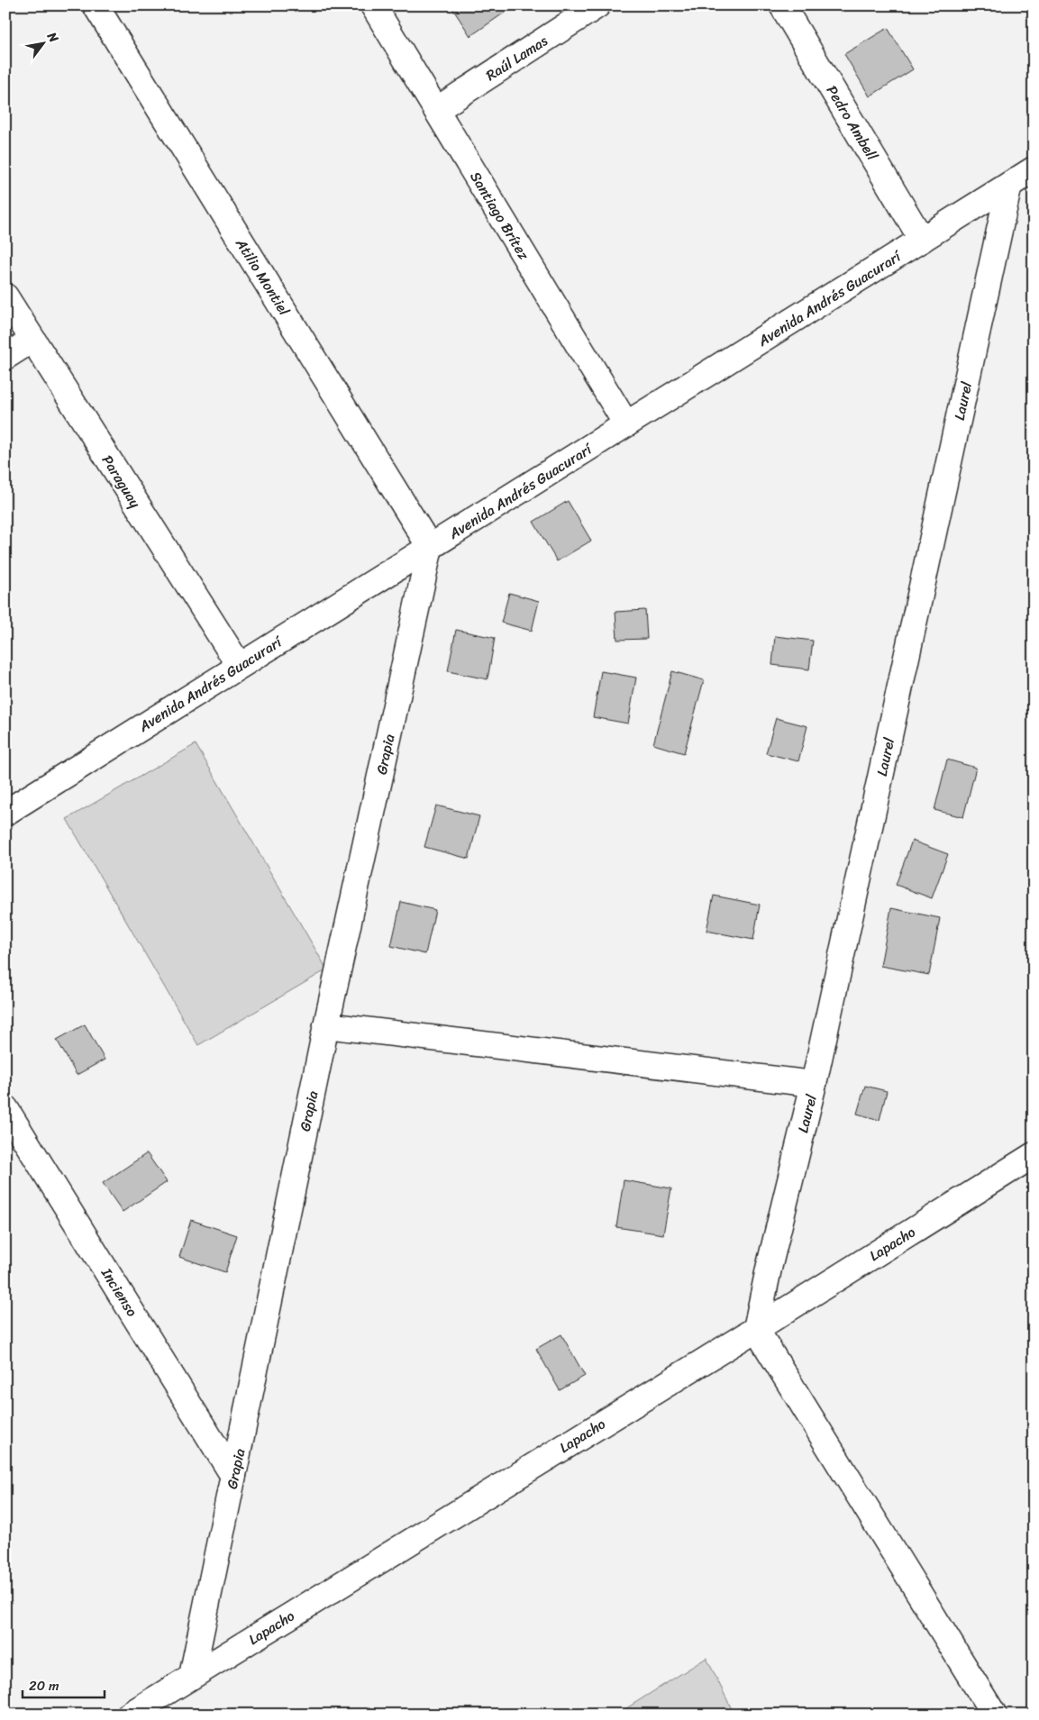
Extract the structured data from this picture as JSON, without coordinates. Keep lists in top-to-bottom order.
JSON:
{
  "streets": {
    "street": [
      "Raúl Lamas",
      "Pedro Ambell",
      "Santiago Brítez",
      "Atilio Montiel",
      "Avenida Andrés Guacurarí",
      "Laurel",
      "Paraguay",
      "Grapia",
      "Lapacho",
      "Incienso"
    ]
  },
  "crossings": [
    ["Raúl Lamas", "Santiago Brítez"],
    ["Pedro Ambell", "Avenida Andrés Guacurarí"],
    ["Santiago Brítez", "Avenida Andrés Guacurarí"],
    ["Atilio Montiel", "Avenida Andrés Guacurarí"],
    ["Atilio Montiel", "Grapia"],
    ["Avenida Andrés Guacurarí", "Laurel"],
    ["Avenida Andrés Guacurarí", "Paraguay"],
    ["Avenida Andrés Guacurarí", "Grapia"],
    ["Laurel", "Lapacho"],
    ["Grapia", "Lapacho"],
    ["Grapia", "Incienso"]
  ],
  "scale_bar": "20 m",
  "north": "top right"
}
